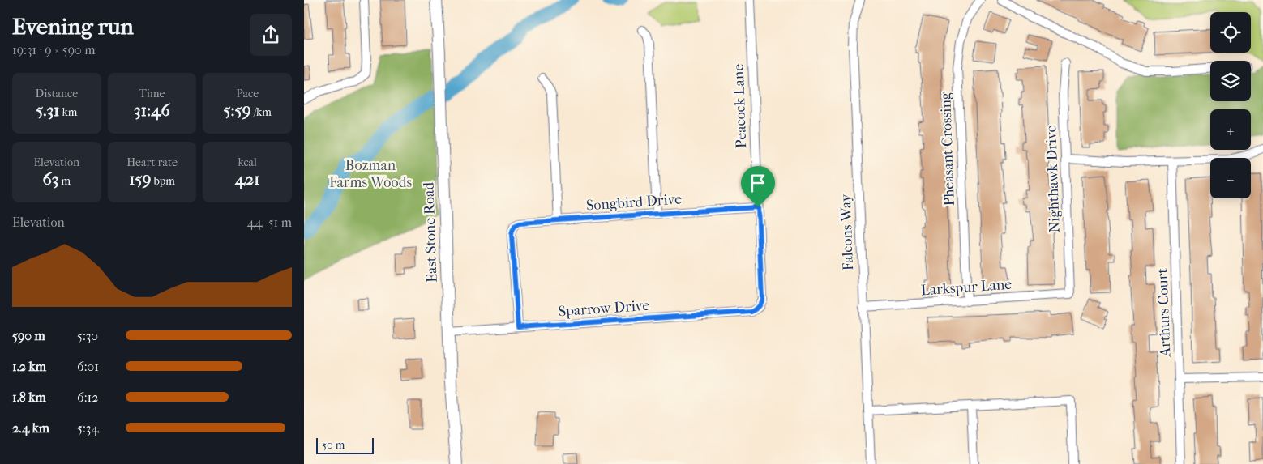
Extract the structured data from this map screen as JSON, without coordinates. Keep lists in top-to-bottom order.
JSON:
{
  "streets": {
    "main road": ["East Stone Road"],
    "street": [
      "Peacock Lane",
      "Pheasant Crossing",
      "Nighthawk Drive",
      "Songbird Drive",
      "Falcons Way",
      "Larkspur Lane",
      "Sparrow Drive",
      "Arthurs Court"
    ]
  },
  "crossings": [
    ["Peacock Lane", "Songbird Drive"],
    ["Peacock Lane", "Sparrow Drive"],
    ["Pheasant Crossing", "Larkspur Lane"],
    ["Nighthawk Drive", "Larkspur Lane"],
    ["Songbird Drive", "Sparrow Drive"],
    ["East Stone Road", "Sparrow Drive"],
    ["Falcons Way", "Larkspur Lane"]
  ],
  "parks": ["Bozman Farms Woods"],
  "scale_bar": "50 m",
  "page": {
    "heading": ["Evening run", "19:31 · 9 × 590 m"],
    "map_buttons": ["+", "−"],
    "stats": [
      ["Distance", "5.31 km"],
      ["Time", "31:46"],
      ["Pace", "5:59 /km"],
      ["Elevation", "63 m"],
      ["Heart rate", "159 bpm"],
      ["kcal", "421"]
    ],
    "chart": ["Elevation", "44–51 m"],
    "list": [
      {
        "name": "590 m",
        "note": "5:30"
      },
      {
        "name": "1.2 km",
        "note": "6:01"
      },
      {
        "name": "1.8 km",
        "note": "6:12"
      },
      {
        "name": "2.4 km",
        "note": "5:34"
      }
    ],
    "scale": "50 m"
  }
}
